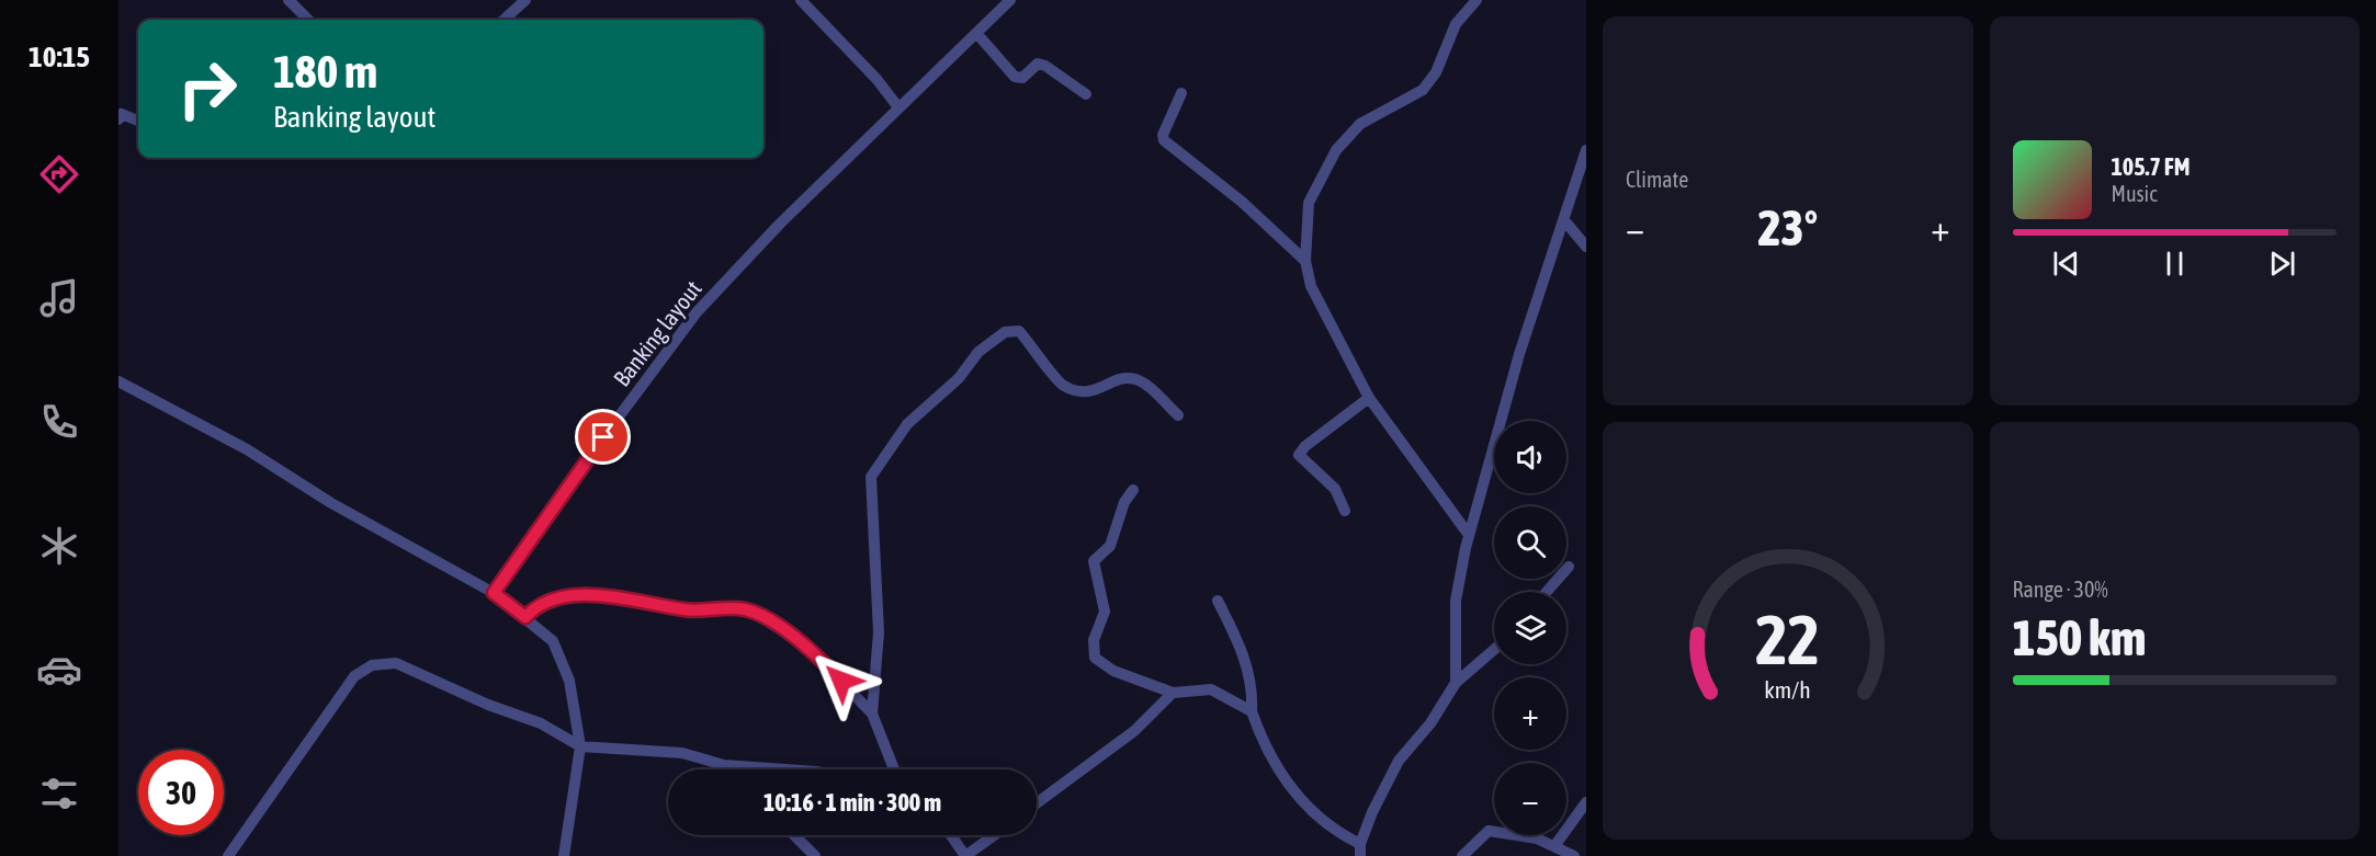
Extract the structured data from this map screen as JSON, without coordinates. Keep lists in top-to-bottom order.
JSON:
{
  "streets": {
    "street": ["Banking layout"]
  },
  "page": {
    "tabs": "10:15",
    "tile": [
      "Climate",
      ["Range · 30%", "150 km"]
    ],
    "turn": ["180 m", "Banking layout"],
    "song": ["105.7 FM", "Music"],
    "heat": ["−", "23°", "+"],
    "map_buttons": ["+", "−"],
    "limit": "30",
    "trip": "10:16 · 1 min · 300 m",
    "gauge": ["22", "km/h"]
  }
}
